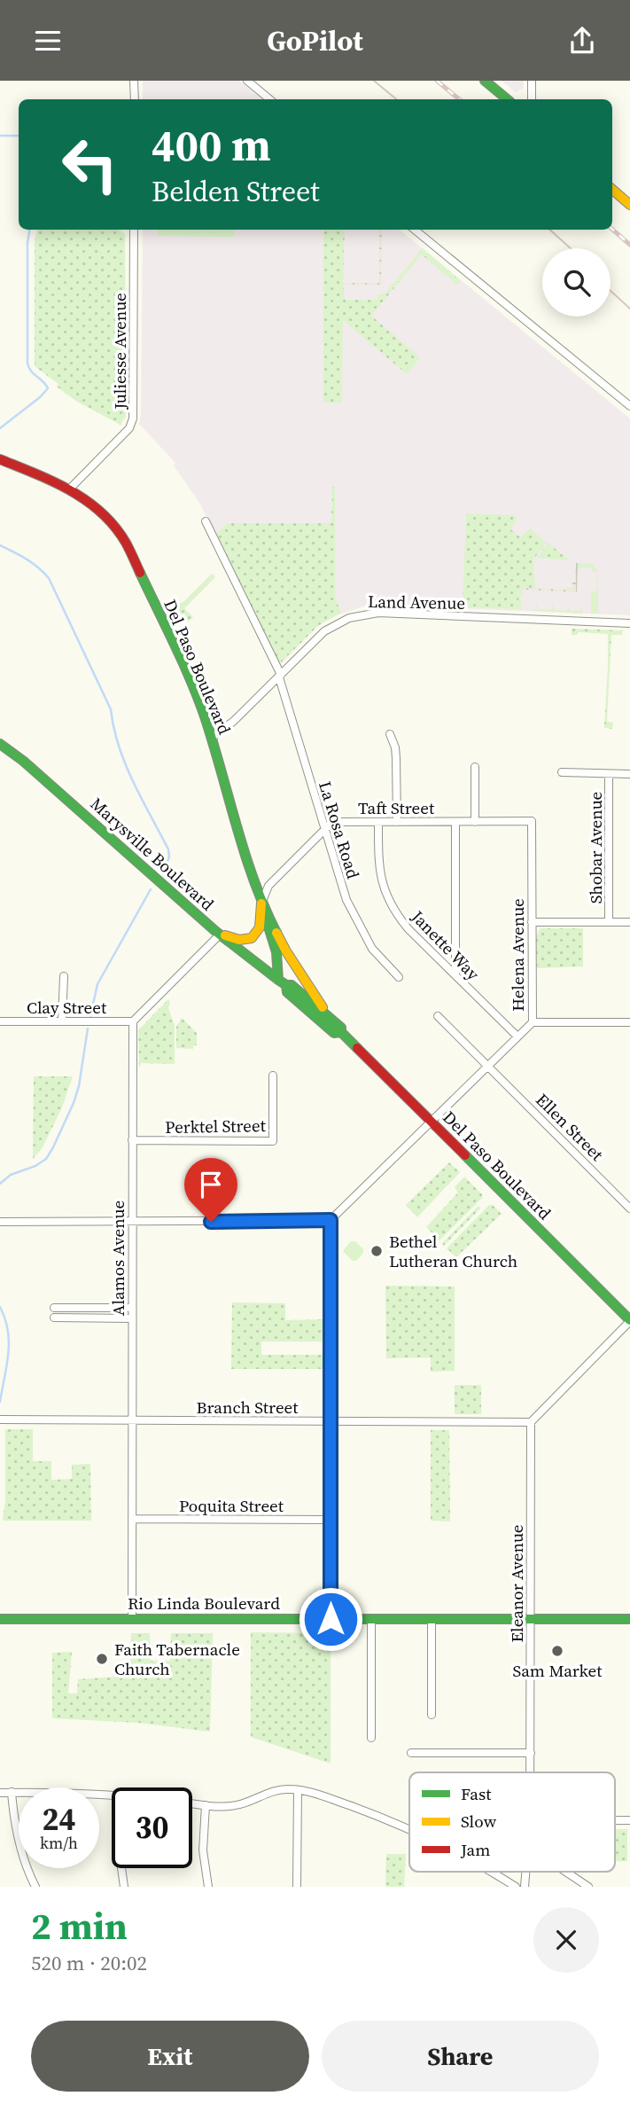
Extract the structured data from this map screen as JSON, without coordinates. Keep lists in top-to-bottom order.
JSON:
{
  "streets": {
    "main road": ["Del Paso Boulevard", "Marysville Boulevard", "Rio Linda Boulevard"],
    "street": [
      "Juliesse Avenue",
      "Land Avenue",
      "Taft Street",
      "La Rosa Road",
      "Shobar Avenue",
      "Janette Way",
      "Helena Avenue",
      "Clay Street",
      "Perktel Street",
      "Ellen Street",
      "Alamos Avenue",
      "Branch Street",
      "Poquita Street",
      "Eleanor Avenue"
    ]
  },
  "crossings": [
    ["Juliesse Avenue", "Del Paso Boulevard"],
    ["Land Avenue", "Del Paso Boulevard"],
    ["Land Avenue", "La Rosa Road"],
    ["Del Paso Boulevard", "Marysville Boulevard"],
    ["Del Paso Boulevard", "Helena Avenue"],
    ["Taft Street", "La Rosa Road"],
    ["Taft Street", "Janette Way"],
    ["Taft Street", "Helena Avenue"],
    ["Janette Way", "Helena Avenue"],
    ["Helena Avenue", "Ellen Street"],
    ["Clay Street", "Alamos Avenue"],
    ["Perktel Street", "Alamos Avenue"],
    ["Alamos Avenue", "Branch Street"],
    ["Alamos Avenue", "Poquita Street"],
    ["Alamos Avenue", "Rio Linda Boulevard"],
    ["Branch Street", "Eleanor Avenue"],
    ["Eleanor Avenue", "Rio Linda Boulevard"]
  ],
  "places": ["Bethel Lutheran Church", "Sam Market", "Faith Tabernacle Church"],
  "legend": ["Fast", "Slow", "Jam"],
  "page": {
    "header": "GoPilot",
    "turn": ["400 m", "Belden Street"],
    "speed": "24 km/h",
    "limit": "30",
    "heading": ["2 min", "520 m · 20:02"],
    "buttons": ["Exit", "Share"]
  }
}
